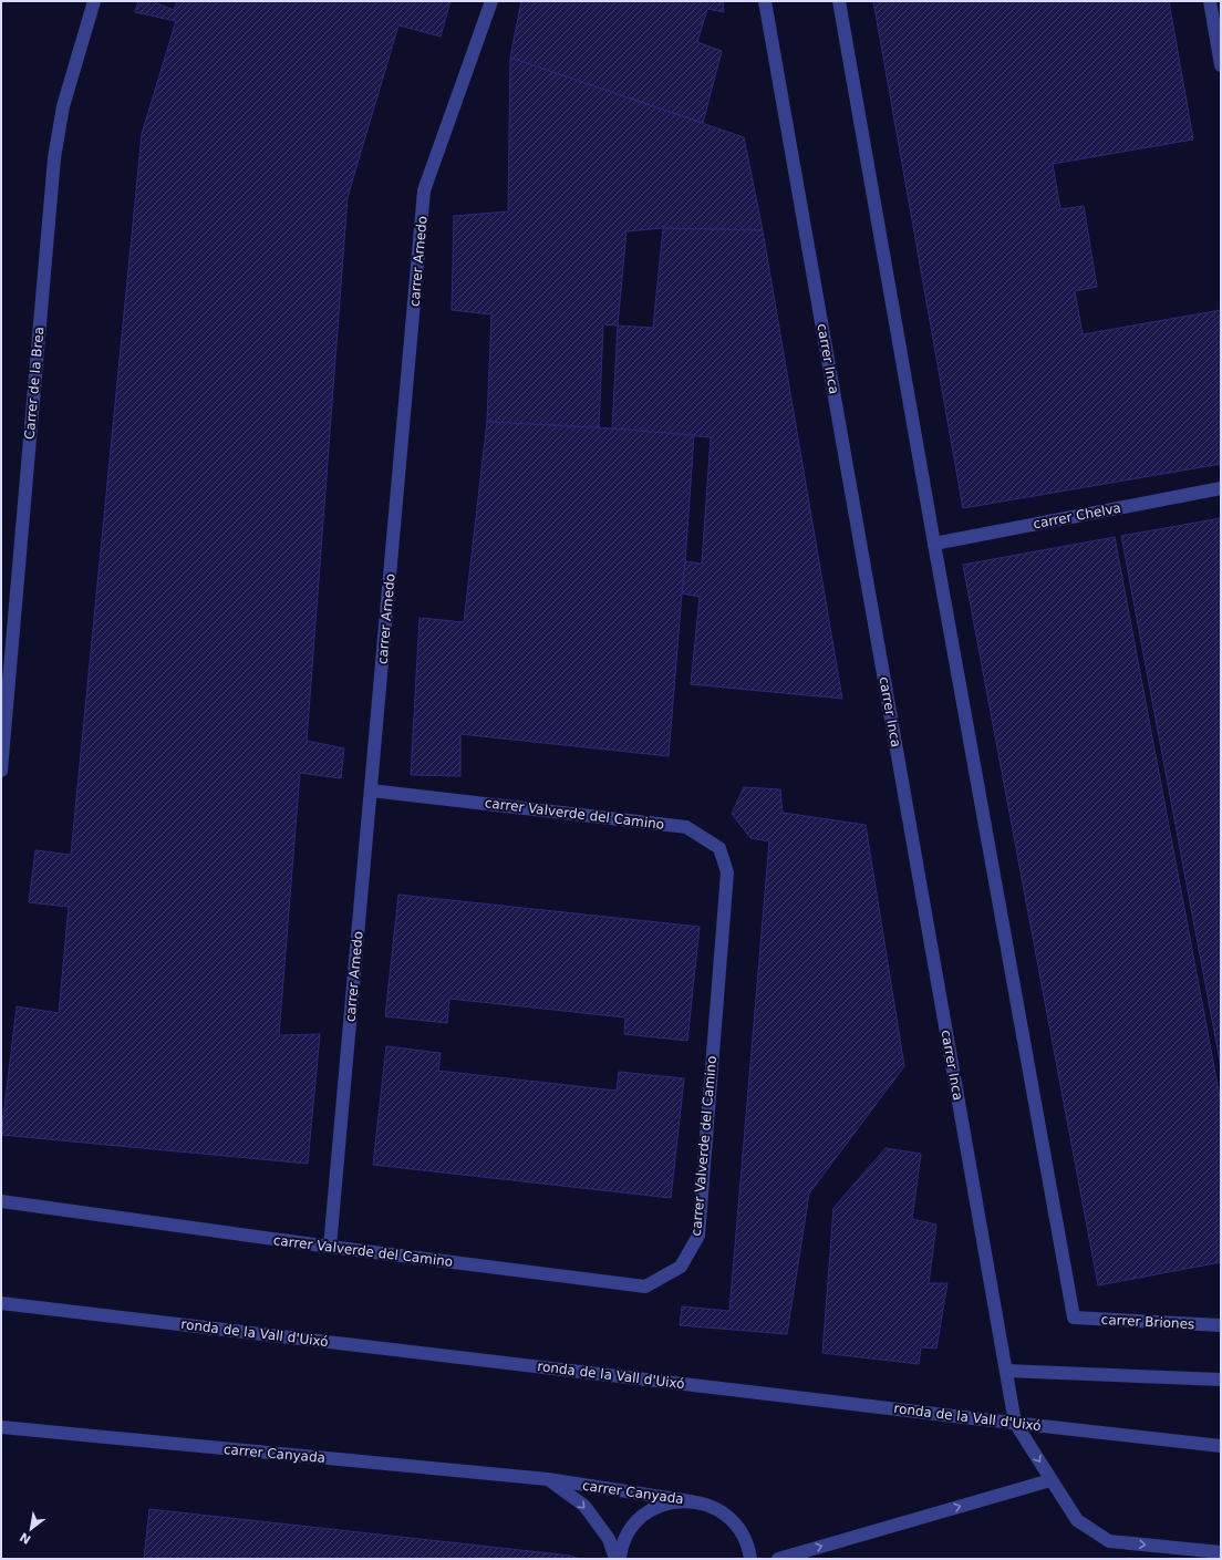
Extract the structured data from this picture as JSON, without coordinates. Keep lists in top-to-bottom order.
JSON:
{
  "streets": {
    "street": [
      "carrer Arnedo",
      "carrer Inca",
      "Carrer de la Brea",
      "carrer Chelva",
      "carrer Valverde del Camino",
      "carrer Briones",
      "ronda de la Vall d'Uixó",
      "carrer Canyada"
    ]
  },
  "crossings": [
    ["carrer Arnedo", "carrer Valverde del Camino"],
    ["carrer Inca", "ronda de la Vall d'Uixó"],
    ["carrer Chelva", "carrer Briones"]
  ],
  "north": "bottom left"
}
